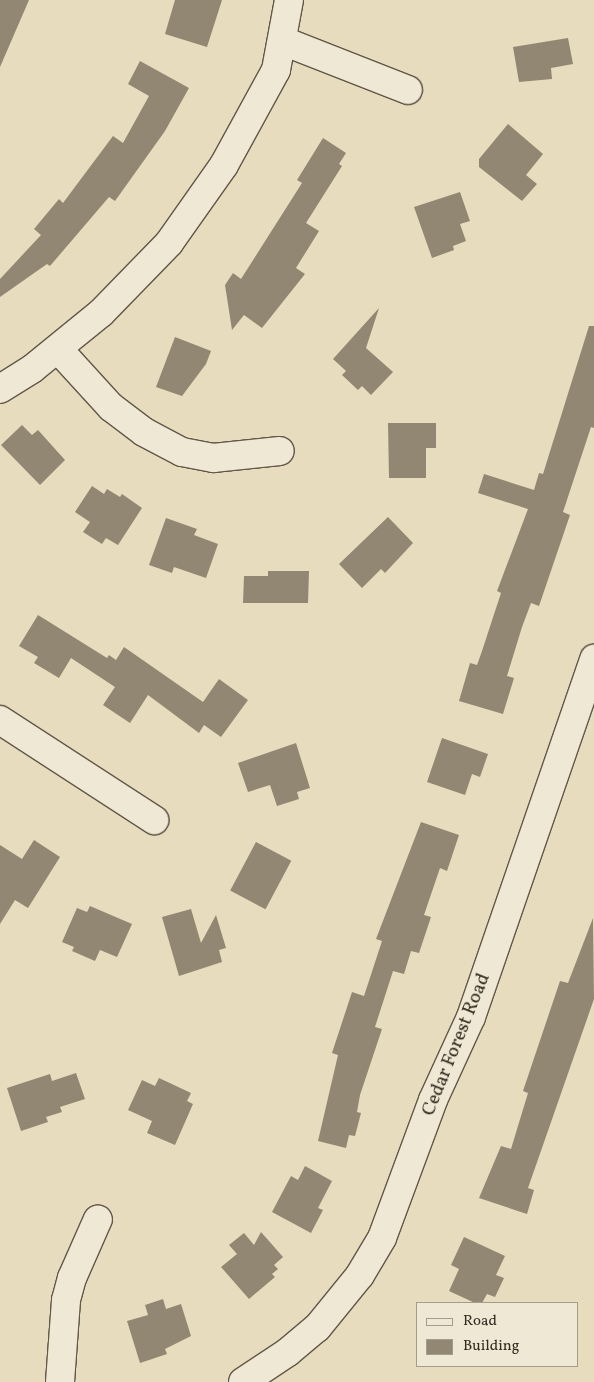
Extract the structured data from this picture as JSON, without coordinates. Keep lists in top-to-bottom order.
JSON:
{
  "streets": {
    "street": ["Cedar Forest Road"]
  },
  "legend": ["Road", "Building"]
}
